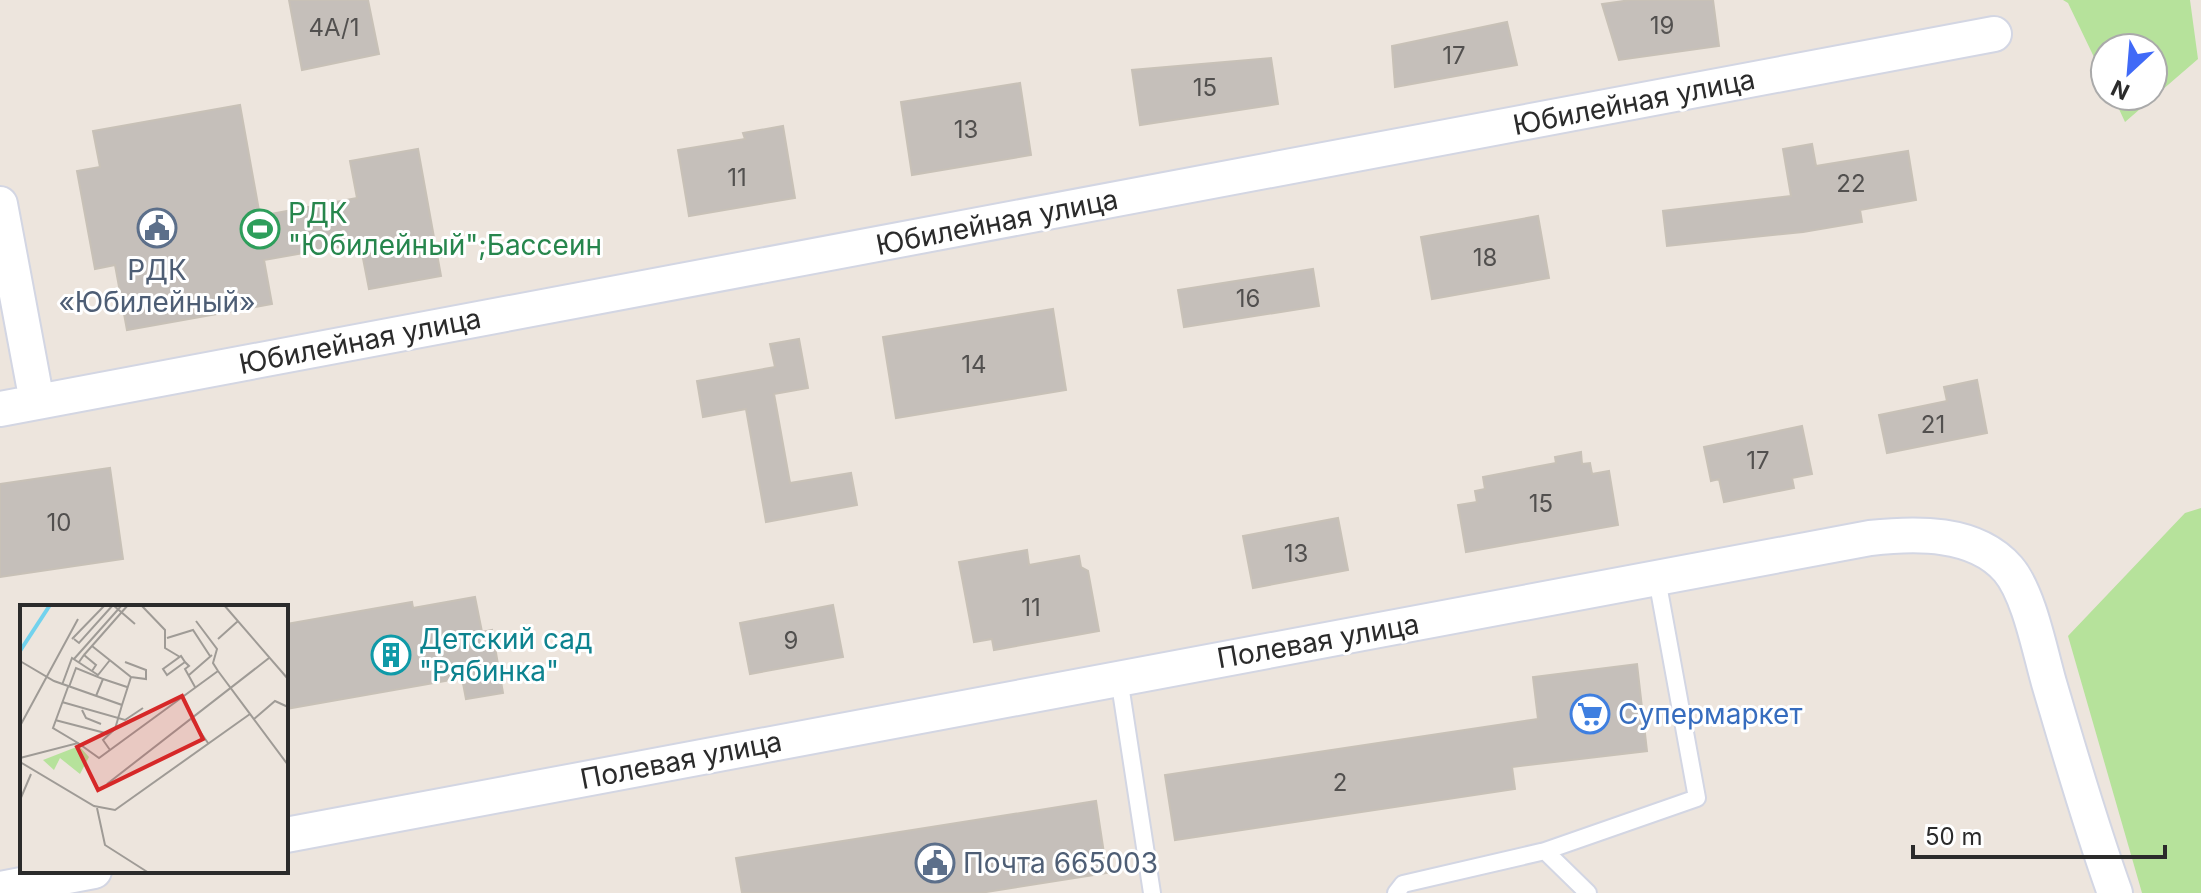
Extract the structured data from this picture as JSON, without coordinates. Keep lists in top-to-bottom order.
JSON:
{
  "streets": {
    "street": ["Юбилейная улица", "Полевая улица"]
  },
  "places": {
    "public building": ["РДК «Юбилейный»", "Почта 665003"],
    "sports": ["РДК \"Юбилейный\";Бассеин"],
    "building": ["Детский сад \"Рябинка\""],
    "supermarket": ["Супермаркет"]
  },
  "house_numbers": [
    "19",
    "4А/1",
    "17",
    "15",
    "13",
    "11",
    "22",
    "18",
    "16",
    "14",
    "21",
    "17",
    "15",
    "10",
    "13",
    "11",
    "9",
    "2"
  ],
  "scale_bar": "50 m",
  "north": "bottom left"
}
